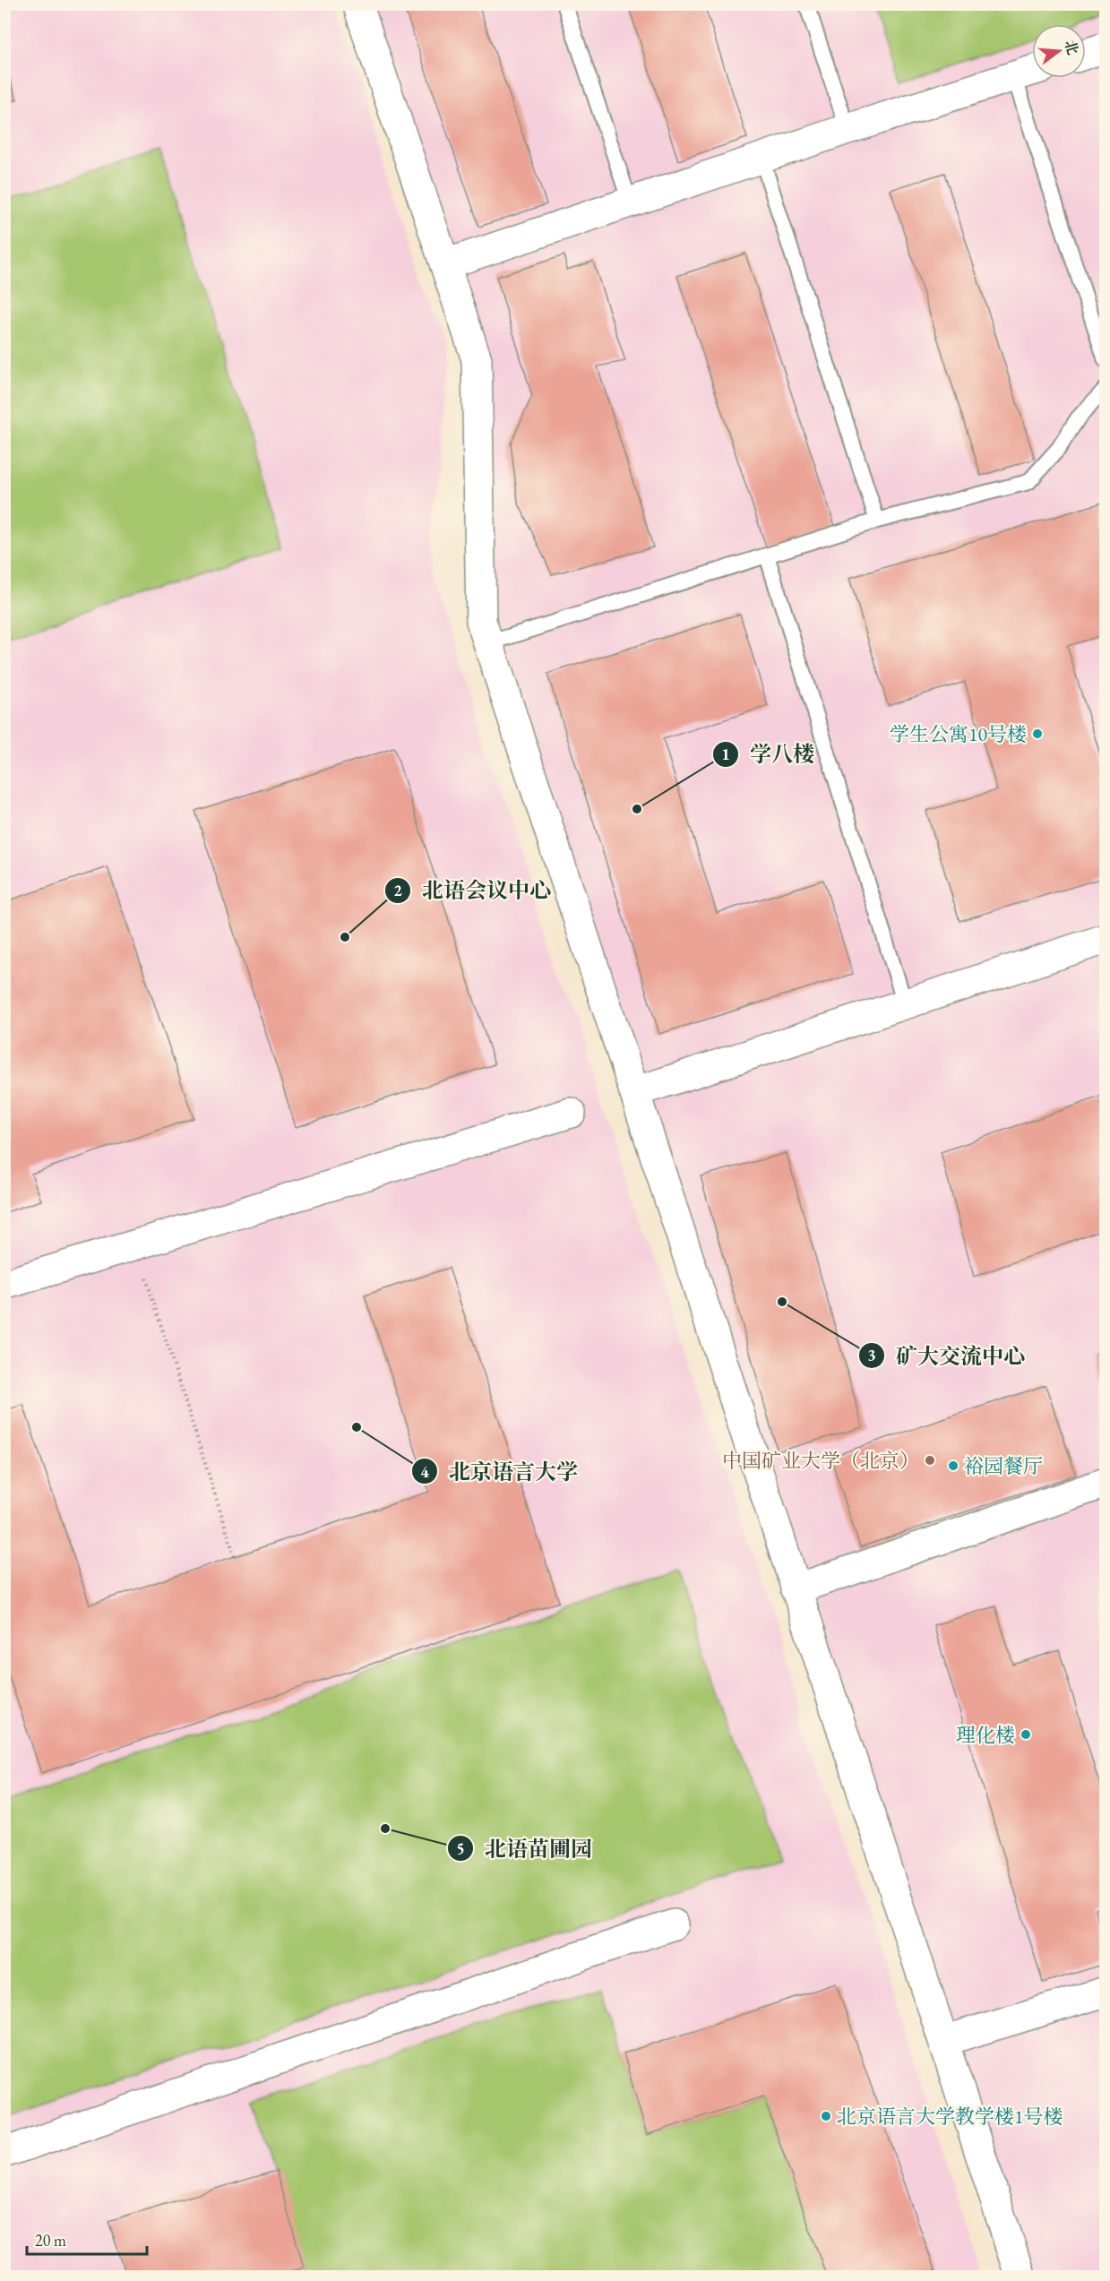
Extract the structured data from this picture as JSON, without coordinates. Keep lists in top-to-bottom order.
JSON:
{
  "places": [
    "学生公寓10号楼",
    "学八楼",
    "北语会议中心",
    "矿大交流中心",
    "北京语言大学",
    "中国矿业大学（北京）",
    "裕园餐厅",
    "理化楼",
    "北语苗圃园",
    "北京语言大学教学楼1号楼"
  ],
  "scale_bar": "20 m",
  "north": "right"
}
